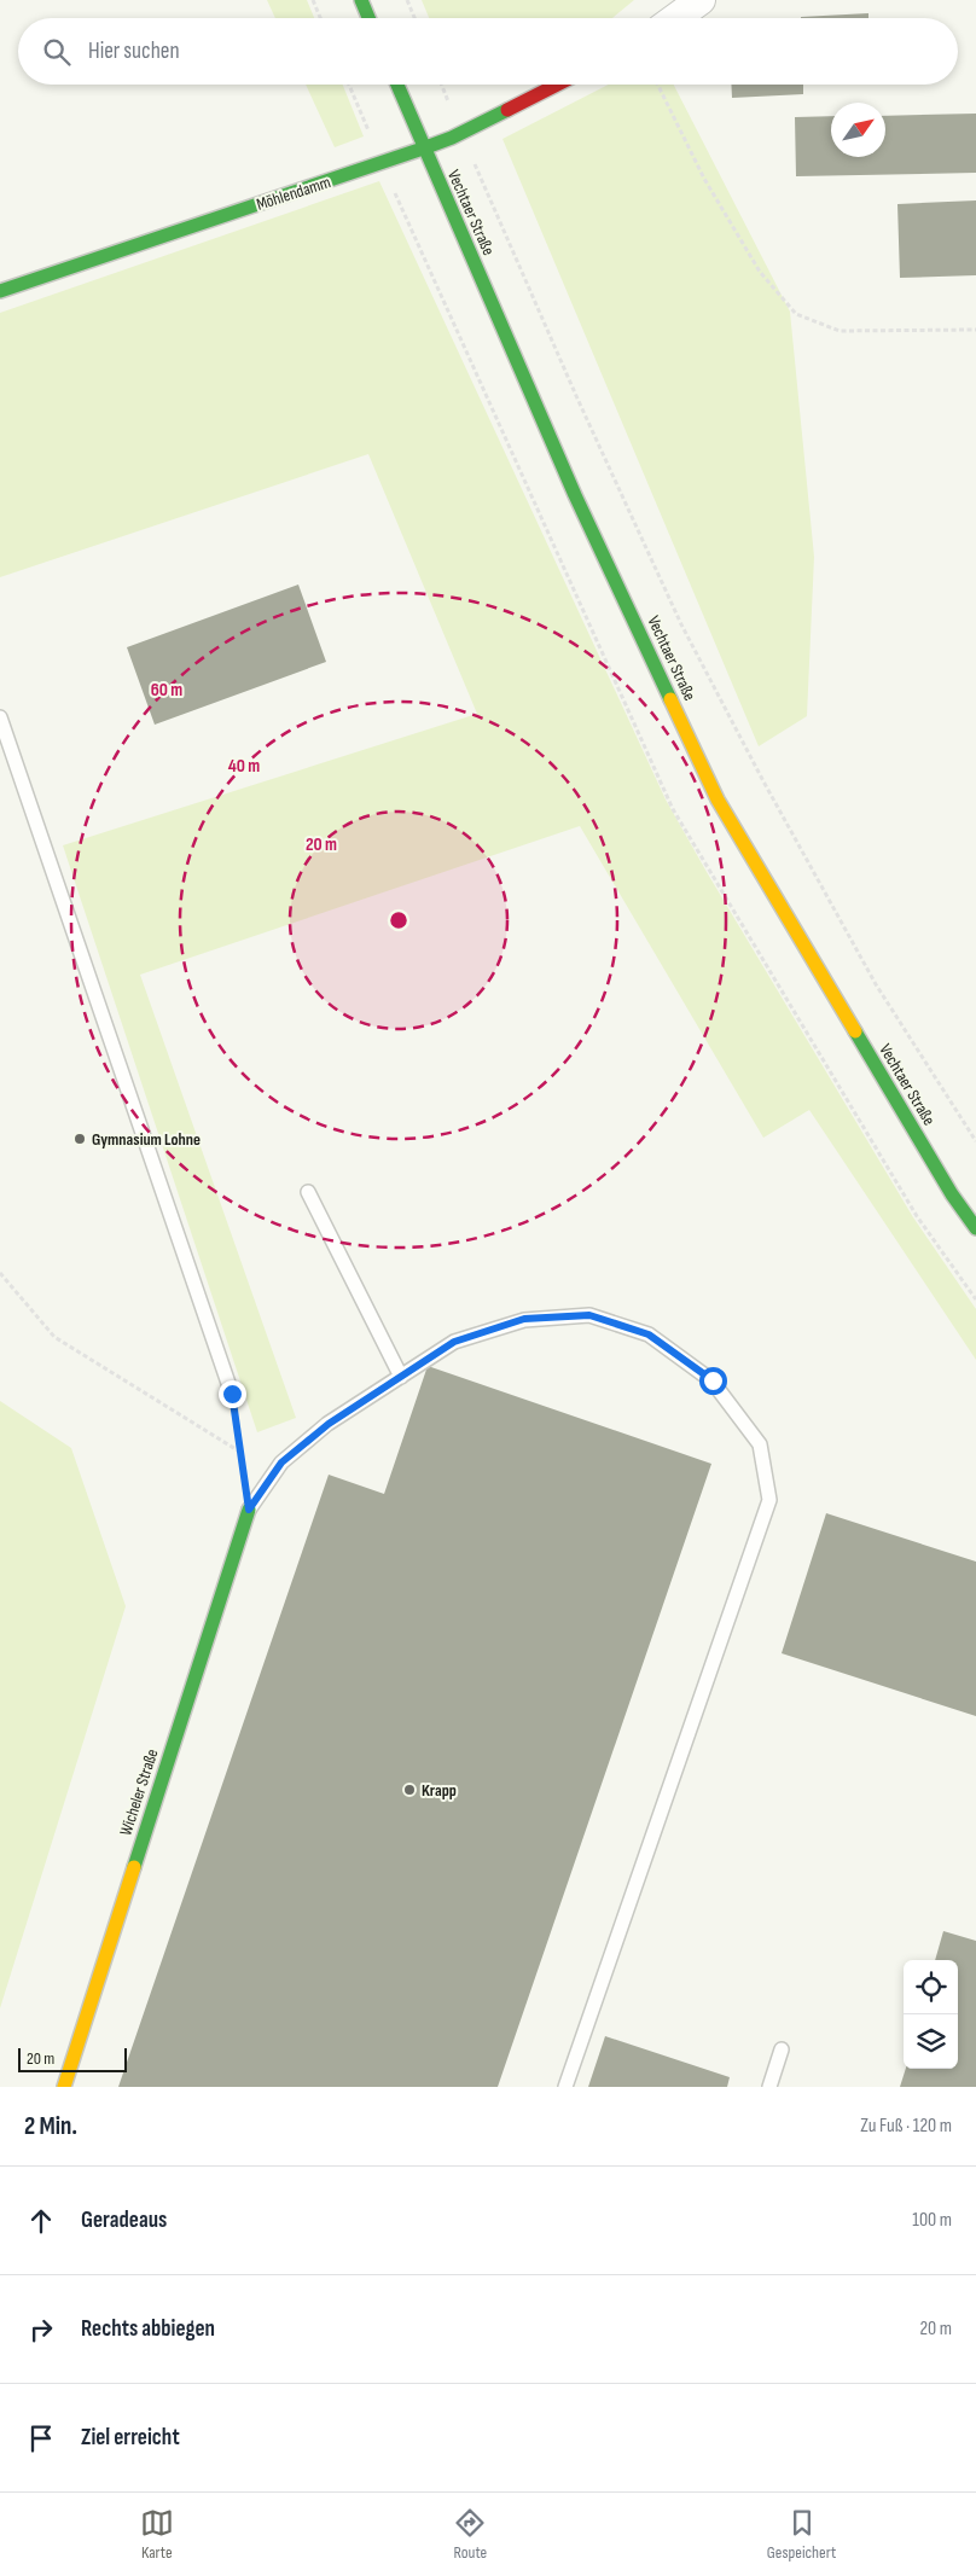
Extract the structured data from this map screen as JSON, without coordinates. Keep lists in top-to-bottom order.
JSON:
{
  "streets": {
    "main road": ["Möhlendamm", "Vechtaer Straße", "Wicheler Straße"]
  },
  "crossings": [
    ["Möhlendamm", "Vechtaer Straße"]
  ],
  "places": ["Gymnasium Lohne", "Krapp"],
  "scale_bar": "20 m",
  "north": "top right",
  "page": {
    "search": "Hier suchen",
    "scale": "20 m",
    "heading": ["2 Min.", "Zu Fuß · 120 m"],
    "list": [
      ["Geradeaus", "100 m"],
      ["Rechts abbiegen", "20 m"],
      "Ziel erreicht"
    ],
    "nav": ["Karte", "Route", "Gespeichert"]
  },
  "rings": ["60 m", "40 m", "20 m"]
}
